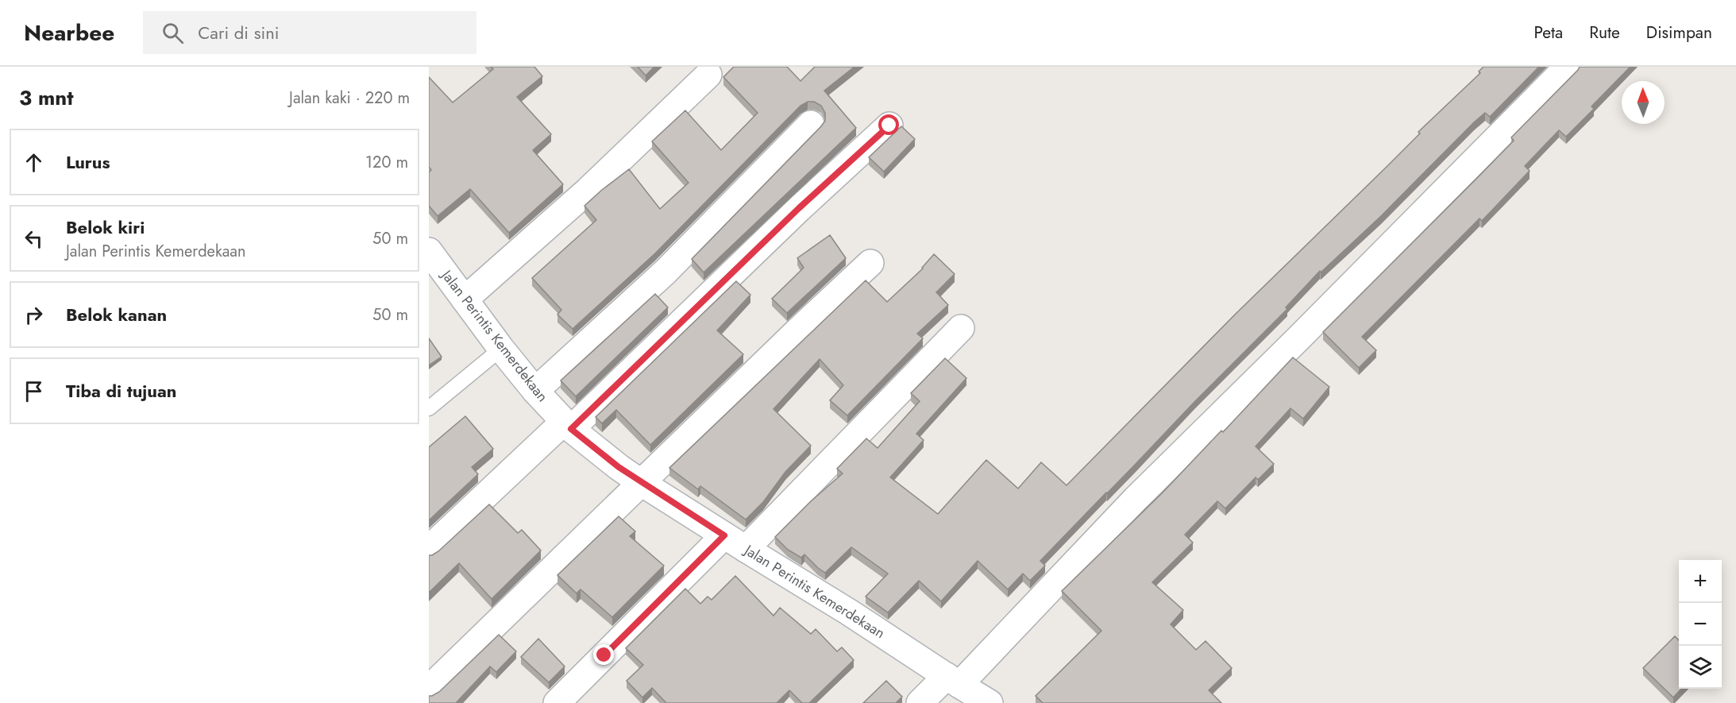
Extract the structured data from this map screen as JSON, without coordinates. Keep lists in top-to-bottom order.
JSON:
{
  "streets": {
    "street": ["Jalan Perintis Kemerdekaan"]
  },
  "north": "top",
  "page": {
    "header": "Nearbee",
    "search": "Cari di sini",
    "nav": ["Peta", "Rute", "Disimpan"],
    "heading": ["3 mnt", "Jalan kaki · 220 m"],
    "list": [
      ["Lurus", "120 m"],
      ["Belok kiri", "Jalan Perintis Kemerdekaan", "50 m"],
      ["Belok kanan", "50 m"],
      "Tiba di tujuan"
    ],
    "map_buttons": ["+", "−"]
  }
}
